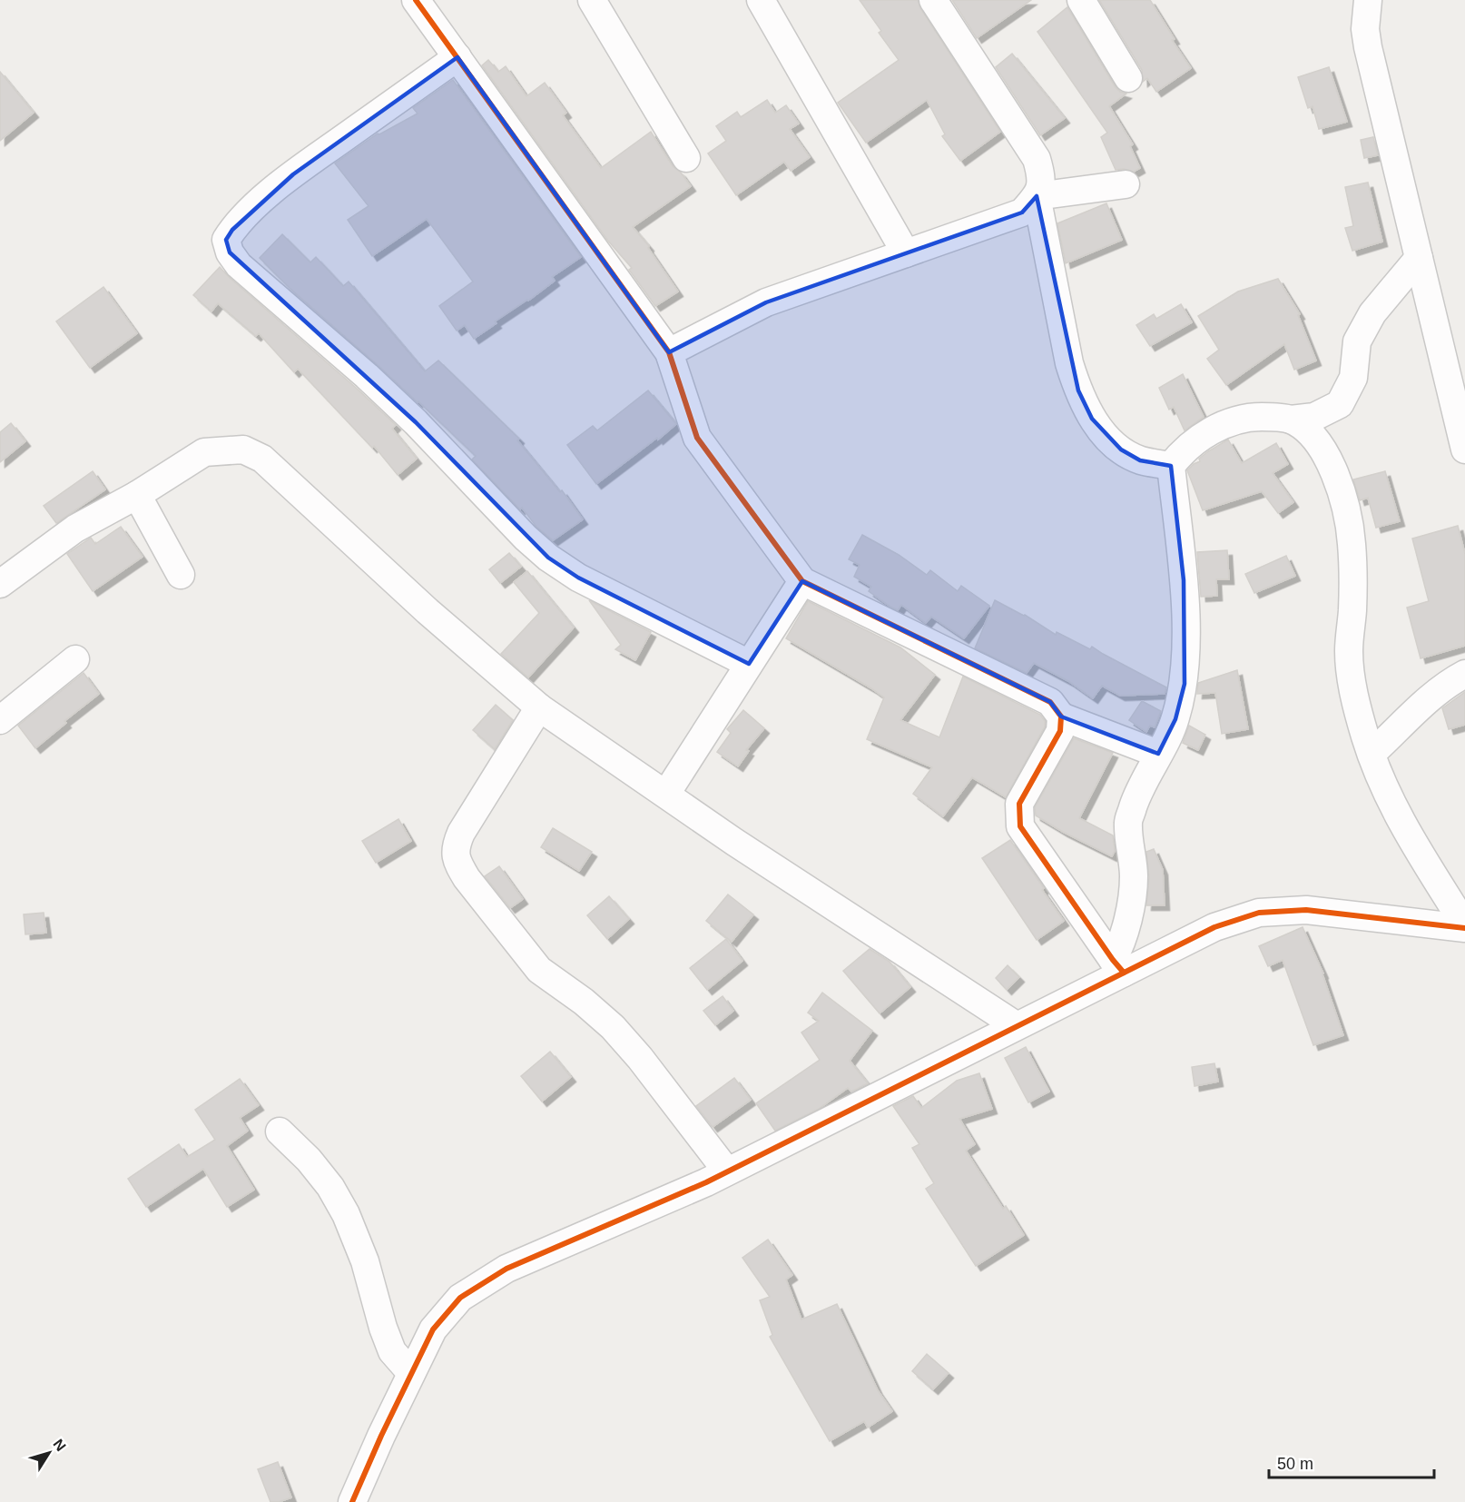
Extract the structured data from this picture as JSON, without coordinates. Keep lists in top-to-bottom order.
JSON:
{
  "scale_bar": "50 m",
  "north": "top right"
}
